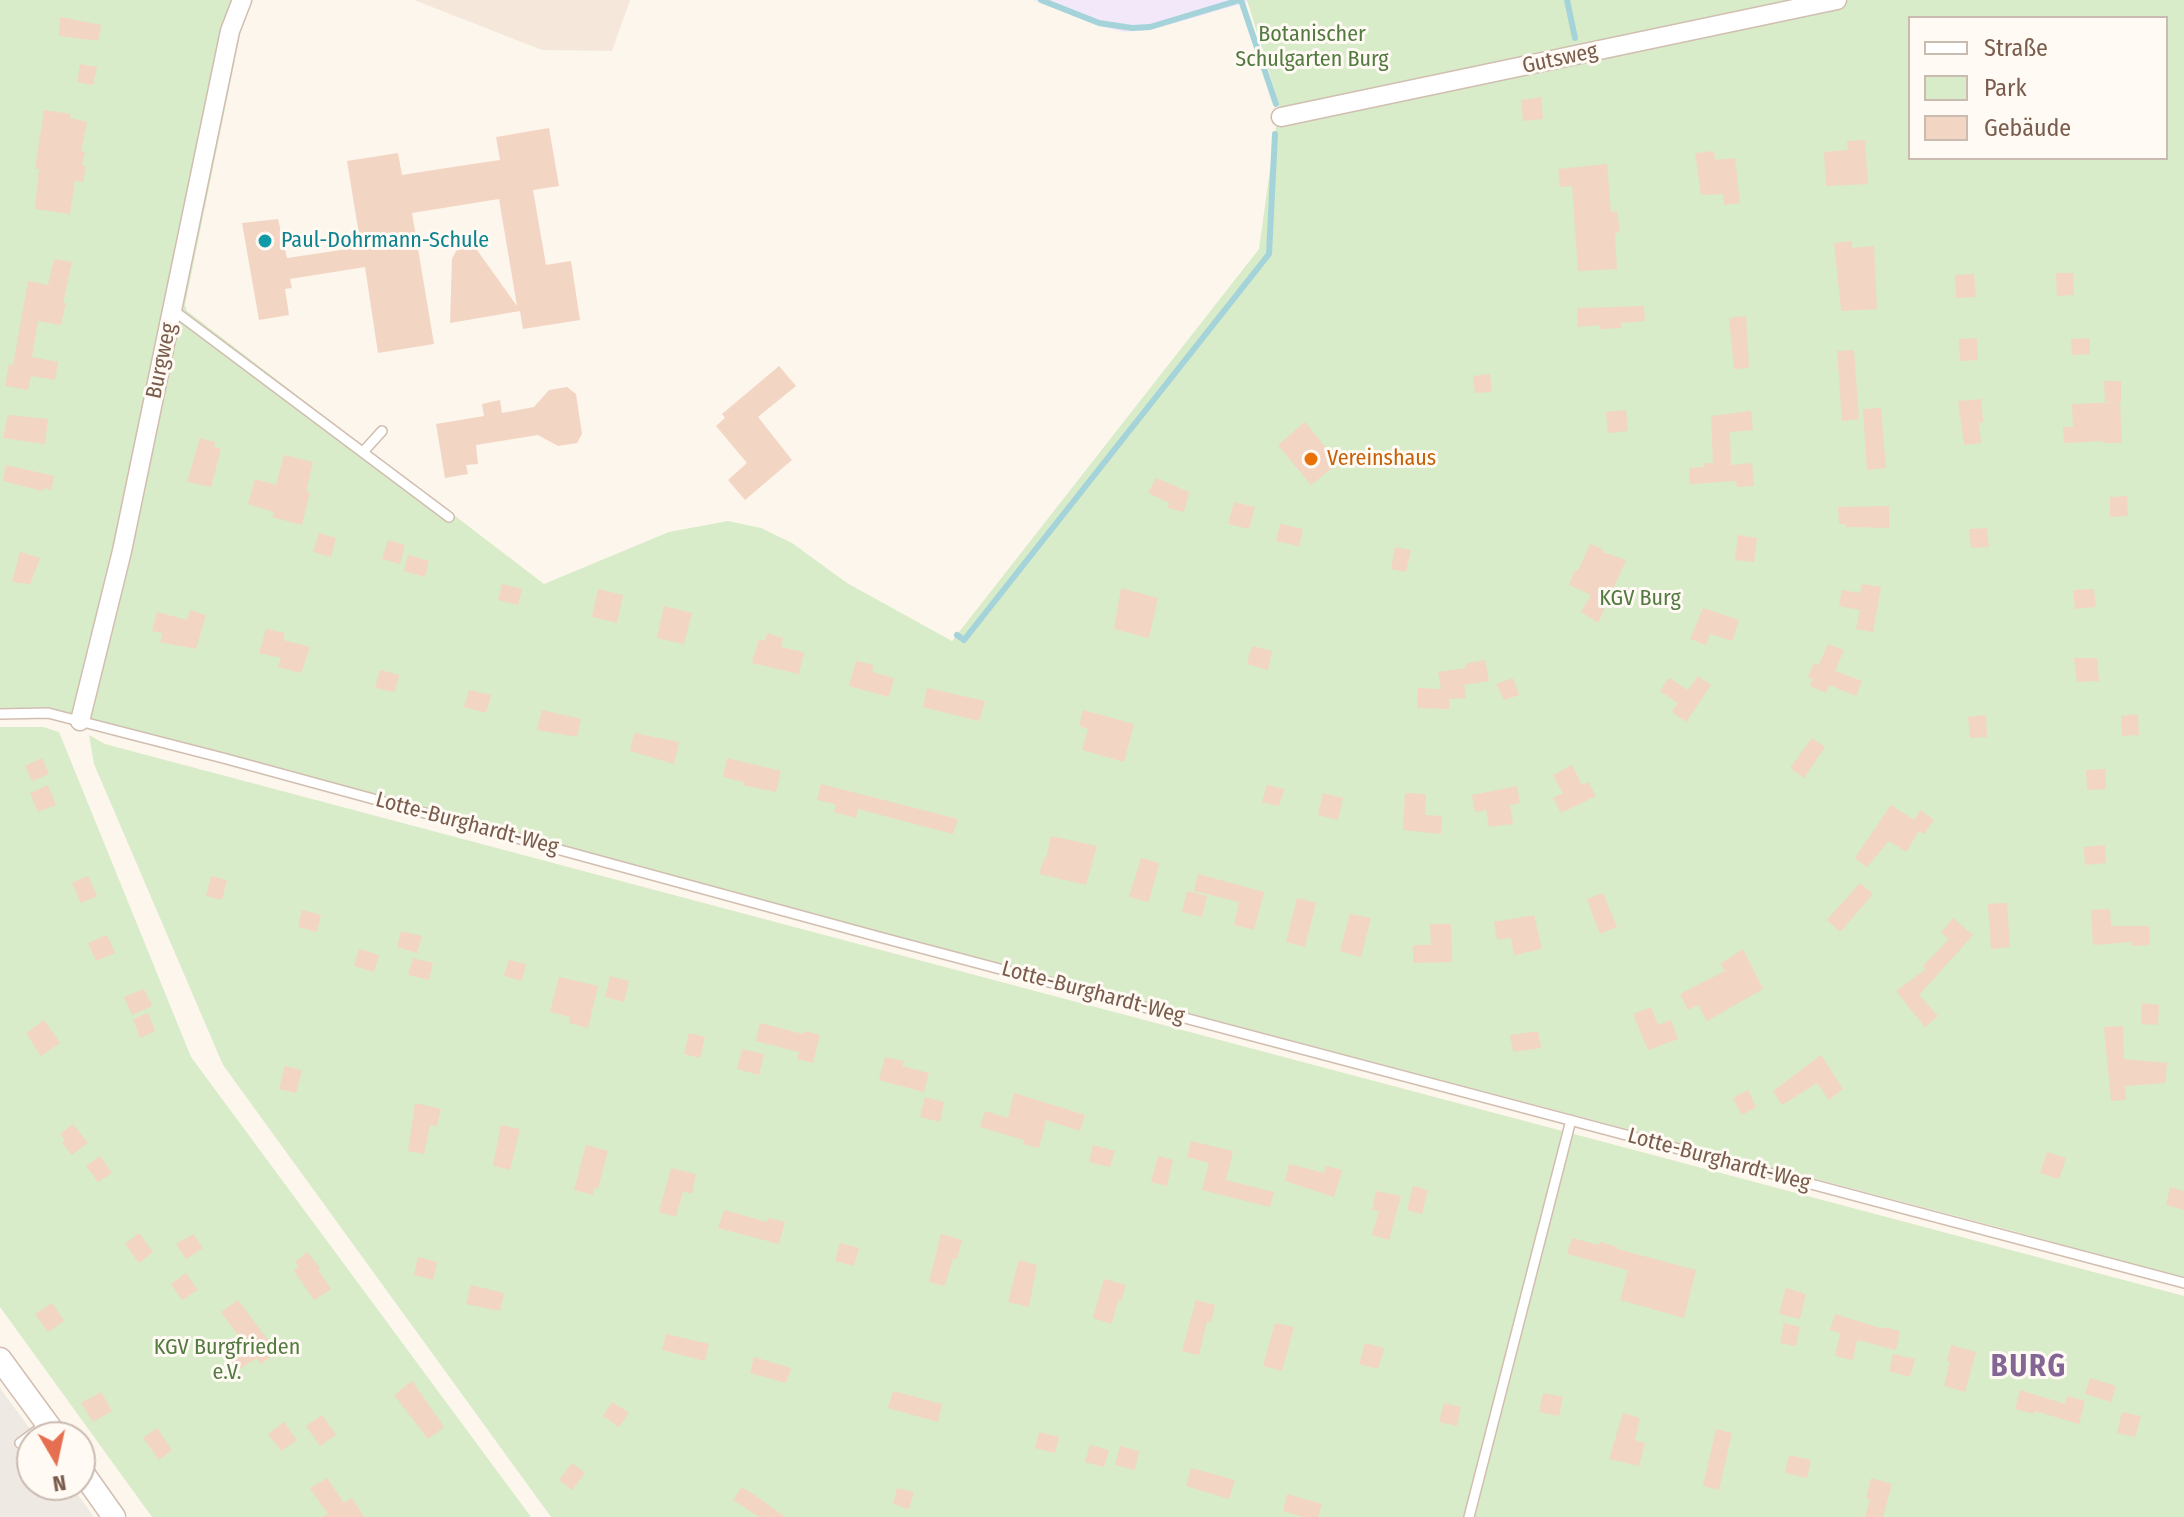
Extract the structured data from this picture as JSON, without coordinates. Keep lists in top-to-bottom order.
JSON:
{
  "streets": {
    "street": ["Gutsweg", "Burgweg"],
    "lane": ["Lotte-Burghardt-Weg"]
  },
  "crossings": [
    ["Burgweg", "Lotte-Burghardt-Weg"]
  ],
  "districts": ["BURG"],
  "parks": ["Botanischer Schulgarten Burg", "KGV Burg", "KGV Burgfrieden e.V."],
  "places": ["Paul-Dohrmann-Schule", "Vereinshaus"],
  "legend": ["Straße", "Park", "Gebäude"],
  "north": "bottom"
}
